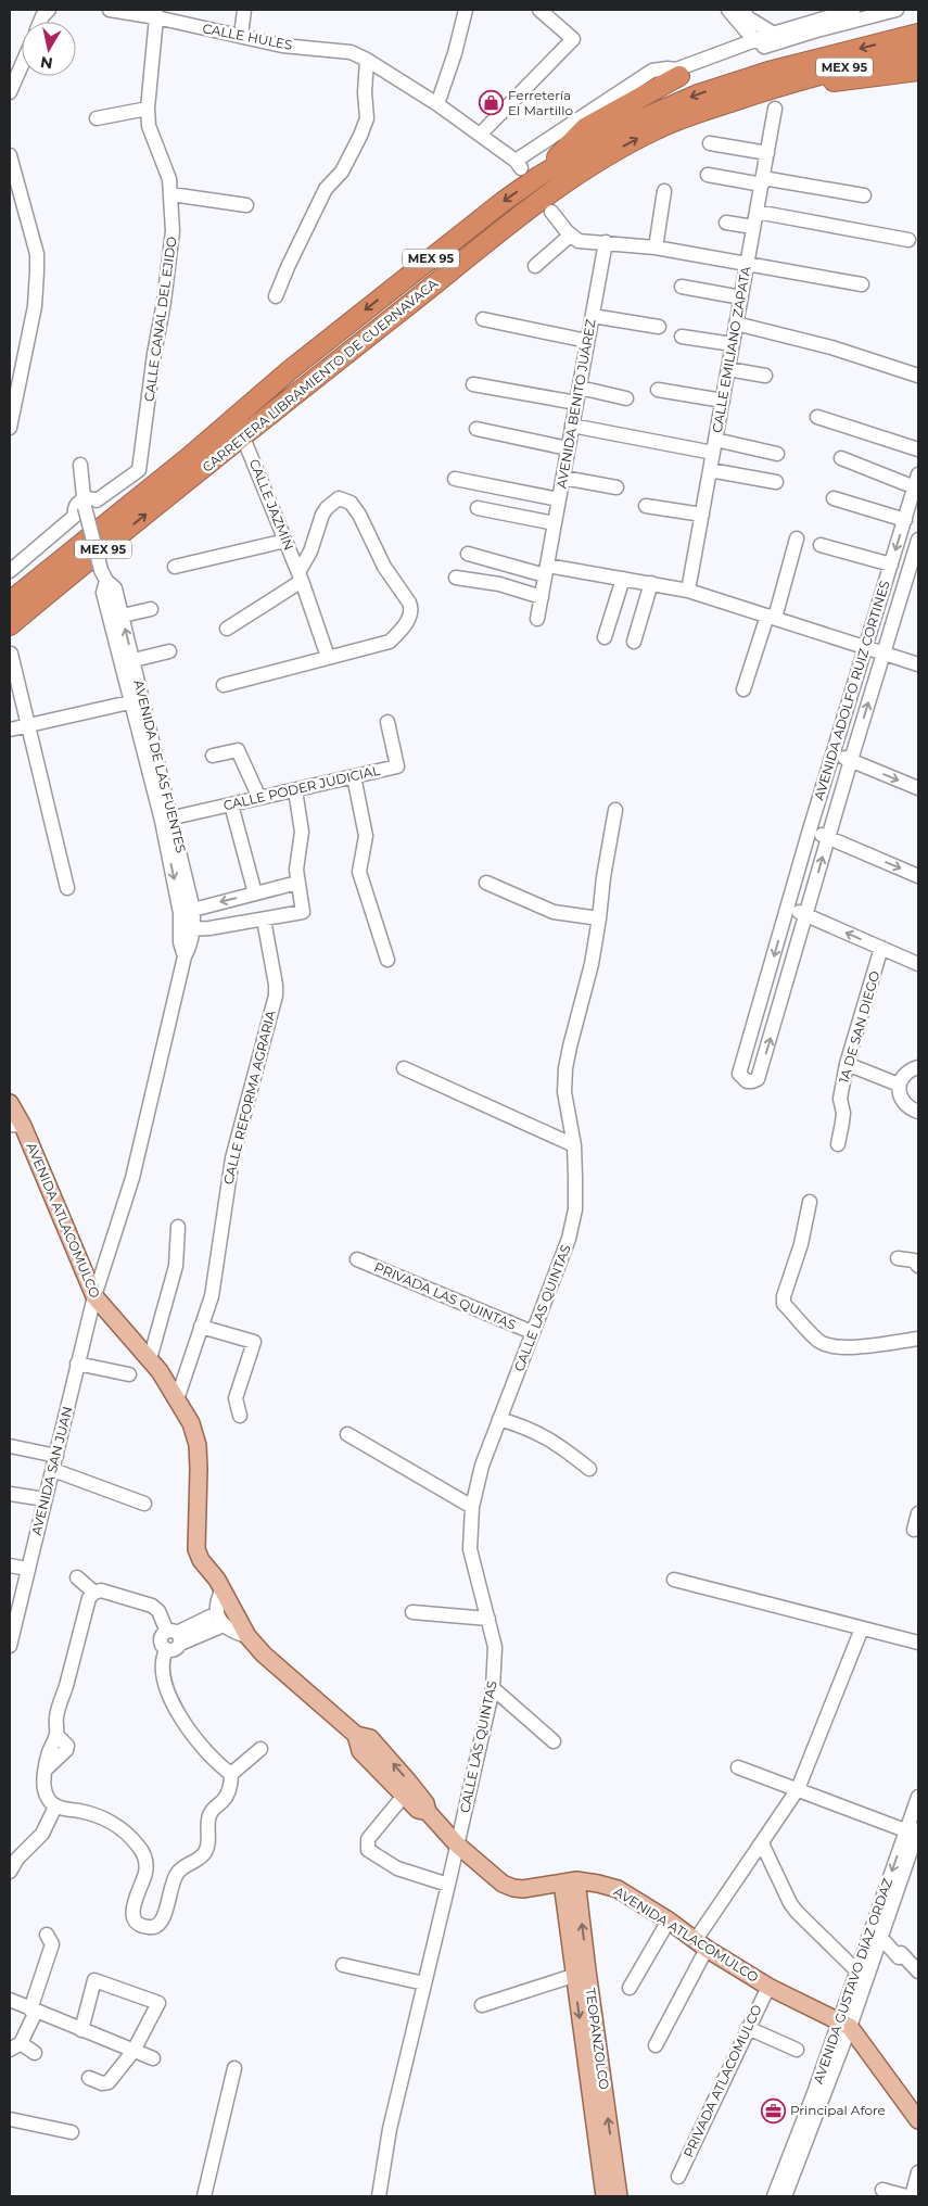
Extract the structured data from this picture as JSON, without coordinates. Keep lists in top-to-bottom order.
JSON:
{
  "streets": {
    "highway": ["MEX 95", "CARRETERA LIBRAMIENTO DE CUERNAVACA"],
    "main road": ["AVENIDA ATLACOMULCO", "TEOPANZOLCO"],
    "street": [
      "CALLE HULES",
      "CALLE CANAL DEL EJIDO",
      "CALLE EMILIANO ZAPATA",
      "AVENIDA BENITO JUÁREZ",
      "CALLE JAZMÍN",
      "AVENIDA ADOLFO RUIZ CORTINES",
      "AVENIDA DE LAS FUENTES",
      "CALLE PODER JUDICIAL",
      "1A DE SAN DIEGO",
      "CALLE REFORMA AGRARIA",
      "PRIVADA LAS QUINTAS",
      "CALLE LAS QUINTAS",
      "AVENIDA SAN JUAN",
      "AVENIDA GUSTAVO DÍAZ ORDAZ",
      "PRIVADA ATLACOMULCO"
    ]
  },
  "crossings": [
    ["CALLE HULES", "CALLE CANAL DEL EJIDO"],
    ["CARRETERA LIBRAMIENTO DE CUERNAVACA", "CALLE JAZMÍN"],
    ["AVENIDA DE LAS FUENTES", "CALLE PODER JUDICIAL"],
    ["AVENIDA DE LAS FUENTES", "AVENIDA ATLACOMULCO"],
    ["AVENIDA DE LAS FUENTES", "AVENIDA SAN JUAN"],
    ["CALLE REFORMA AGRARIA", "AVENIDA ATLACOMULCO"],
    ["AVENIDA ATLACOMULCO", "CALLE LAS QUINTAS"],
    ["AVENIDA ATLACOMULCO", "AVENIDA SAN JUAN"],
    ["AVENIDA ATLACOMULCO", "AVENIDA GUSTAVO DÍAZ ORDAZ"],
    ["AVENIDA ATLACOMULCO", "TEOPANZOLCO"],
    ["AVENIDA ATLACOMULCO", "PRIVADA ATLACOMULCO"],
    ["PRIVADA LAS QUINTAS", "CALLE LAS QUINTAS"]
  ],
  "places": {
    "shop": ["Ferretería El Martillo"],
    "office": ["Principal Afore"]
  },
  "north": "bottom"
}
